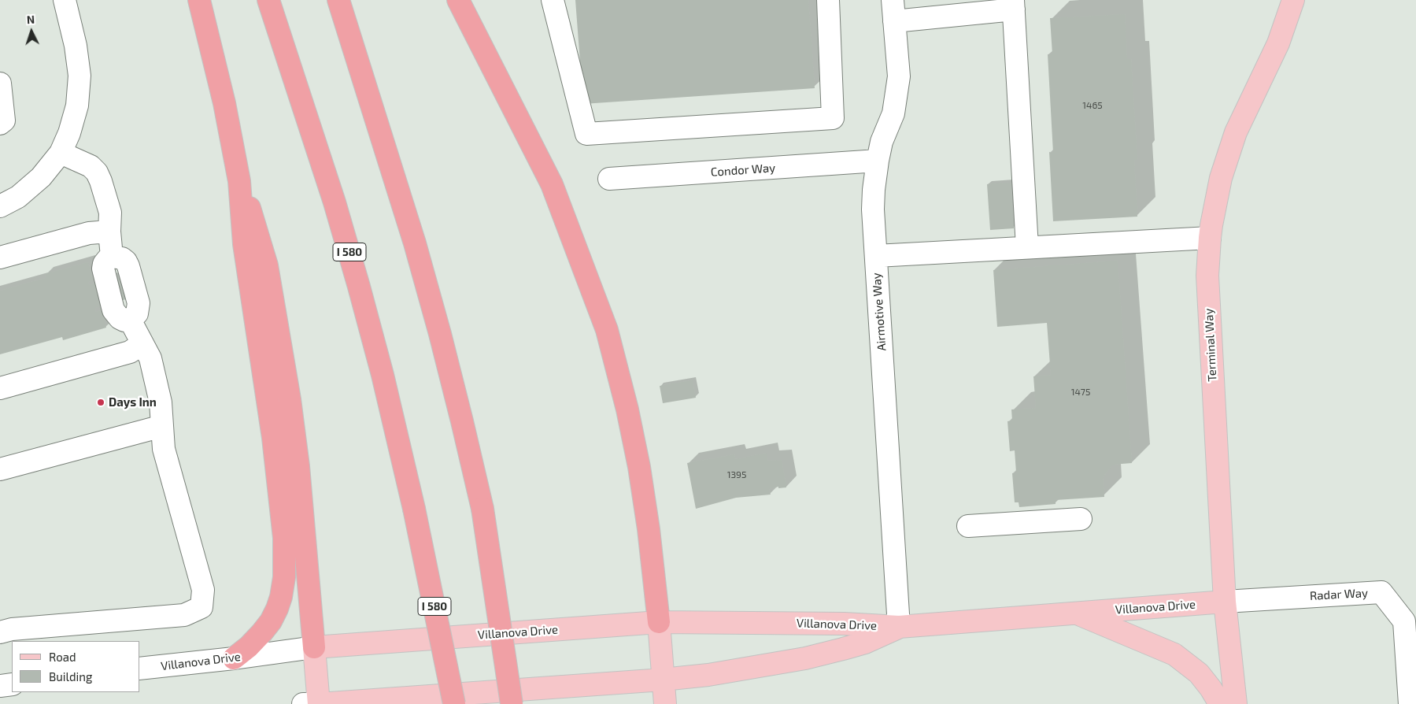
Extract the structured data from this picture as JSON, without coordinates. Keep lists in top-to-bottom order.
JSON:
{
  "streets": {
    "highway": ["I 580"],
    "main road": ["Terminal Way", "Villanova Drive"],
    "street": ["Condor Way", "Airmotive Way", "Radar Way"]
  },
  "crossings": [
    ["Condor Way", "Airmotive Way"],
    ["Airmotive Way", "Villanova Drive"],
    ["Terminal Way", "Radar Way"],
    ["Terminal Way", "Villanova Drive"],
    ["Radar Way", "Villanova Drive"]
  ],
  "places": ["Days Inn"],
  "house_numbers": ["1465", "1475", "1395"],
  "legend": ["Road", "Building"],
  "north": "top"
}
